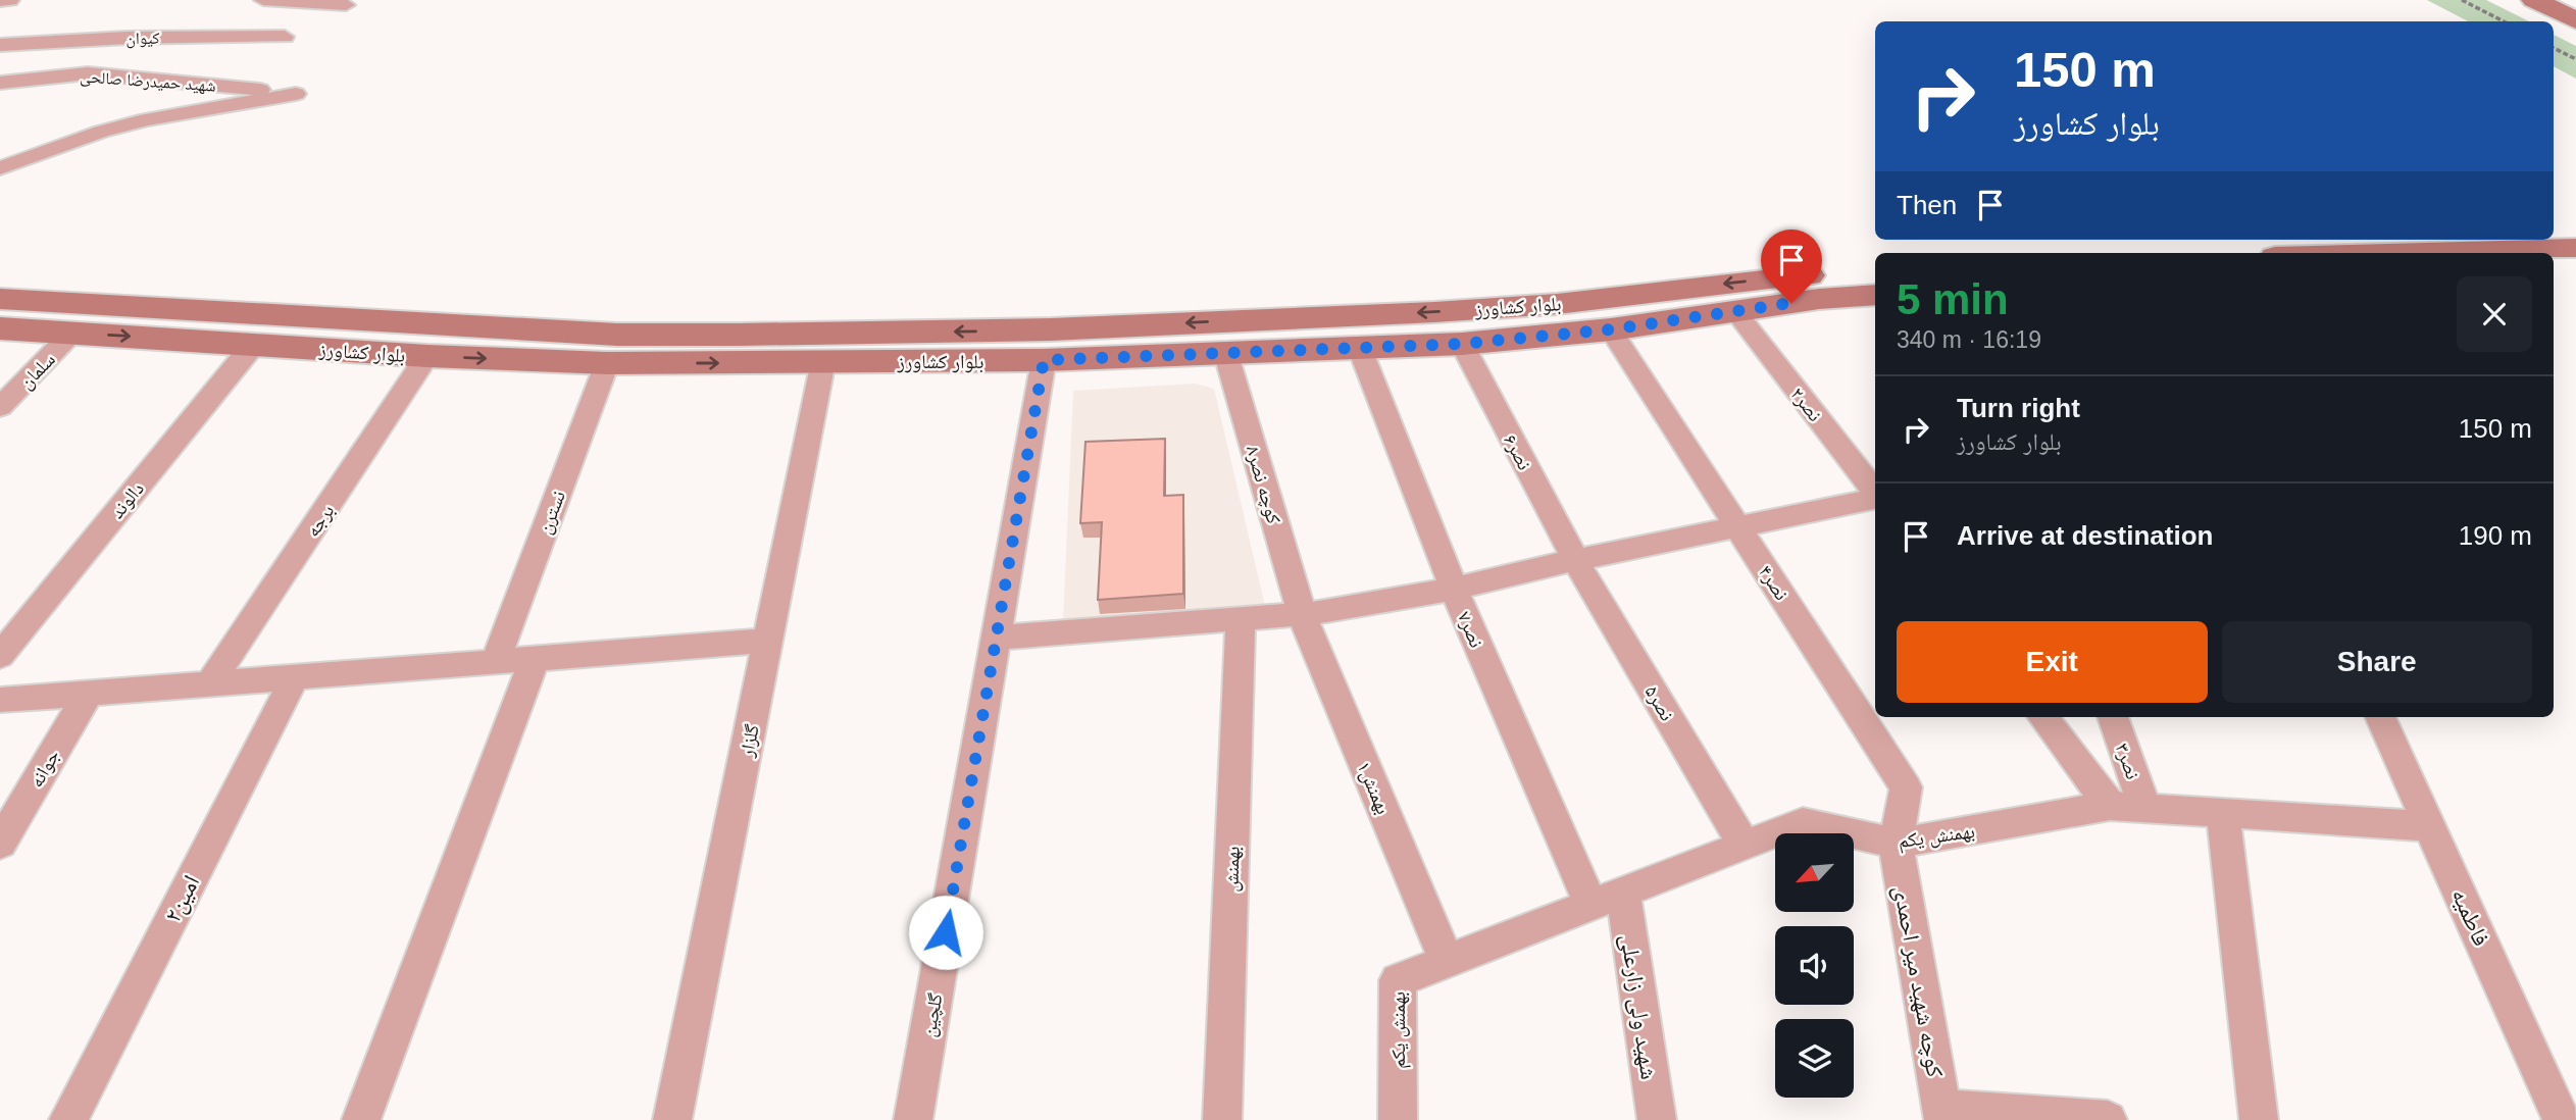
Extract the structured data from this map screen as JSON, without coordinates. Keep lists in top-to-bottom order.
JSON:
{
  "streets": {
    "main road": ["بلوار کشاورز"],
    "street": [
      "کیوان",
      "شهید حمیدرضا صالحی",
      "سلمان",
      "نصر۲",
      "نصر۶",
      "کوچه نصر۸",
      "دالوند",
      "نسترن",
      "برجه",
      "نصر۴",
      "نصر۷",
      "نصر۵",
      "گلزار",
      "نصر۳",
      "جوانه",
      "بهمنش۱",
      "بهمنش یکم",
      "بهمنش",
      "امین۲",
      "فاطمیه",
      "کوچه شهید میر احمدی",
      "شهید ولی زارعلی",
      "گلچین"
    ]
  },
  "crossings": [
    ["بلوار کشاورز", "سلمان"],
    ["بلوار کشاورز", "نصر۲"],
    ["بلوار کشاورز", "نصر۶"],
    ["بلوار کشاورز", "کوچه نصر۸"],
    ["بلوار کشاورز", "دالوند"],
    ["بلوار کشاورز", "نسترن"],
    ["بلوار کشاورز", "برجه"],
    ["بلوار کشاورز", "نصر۴"],
    ["بلوار کشاورز", "نصر۷"],
    ["بلوار کشاورز", "گلزار"],
    ["بلوار کشاورز", "گلچین"],
    ["نصر۶", "نصر۵"],
    ["کوچه نصر۸", "بهمنش۱"],
    ["نصر۴", "بهمنش یکم"],
    ["نصر۴", "کوچه شهید میر احمدی"],
    ["نصر۷", "بهمنش یکم"],
    ["نصر۷", "شهید ولی زارعلی"],
    ["نصر۵", "بهمنش یکم"],
    ["نصر۳", "بهمنش یکم"],
    ["بهمنش۱", "بهمنش یکم"],
    ["بهمنش یکم", "فاطمیه"],
    ["بهمنش یکم", "کوچه شهید میر احمدی"],
    ["بهمنش یکم", "شهید ولی زارعلی"]
  ],
  "north": "bottom left",
  "page": {
    "turn": ["150 m", "بلوار کشاورز"],
    "then": "Then",
    "heading": ["5 min", "340 m · 16:19"],
    "list": [
      {
        "name": "Turn right",
        "note": "بلوار کشاورز",
        "value": "150 m"
      },
      {
        "name": "Arrive at destination",
        "value": "190 m"
      }
    ],
    "buttons": ["Exit", "Share"]
  }
}
